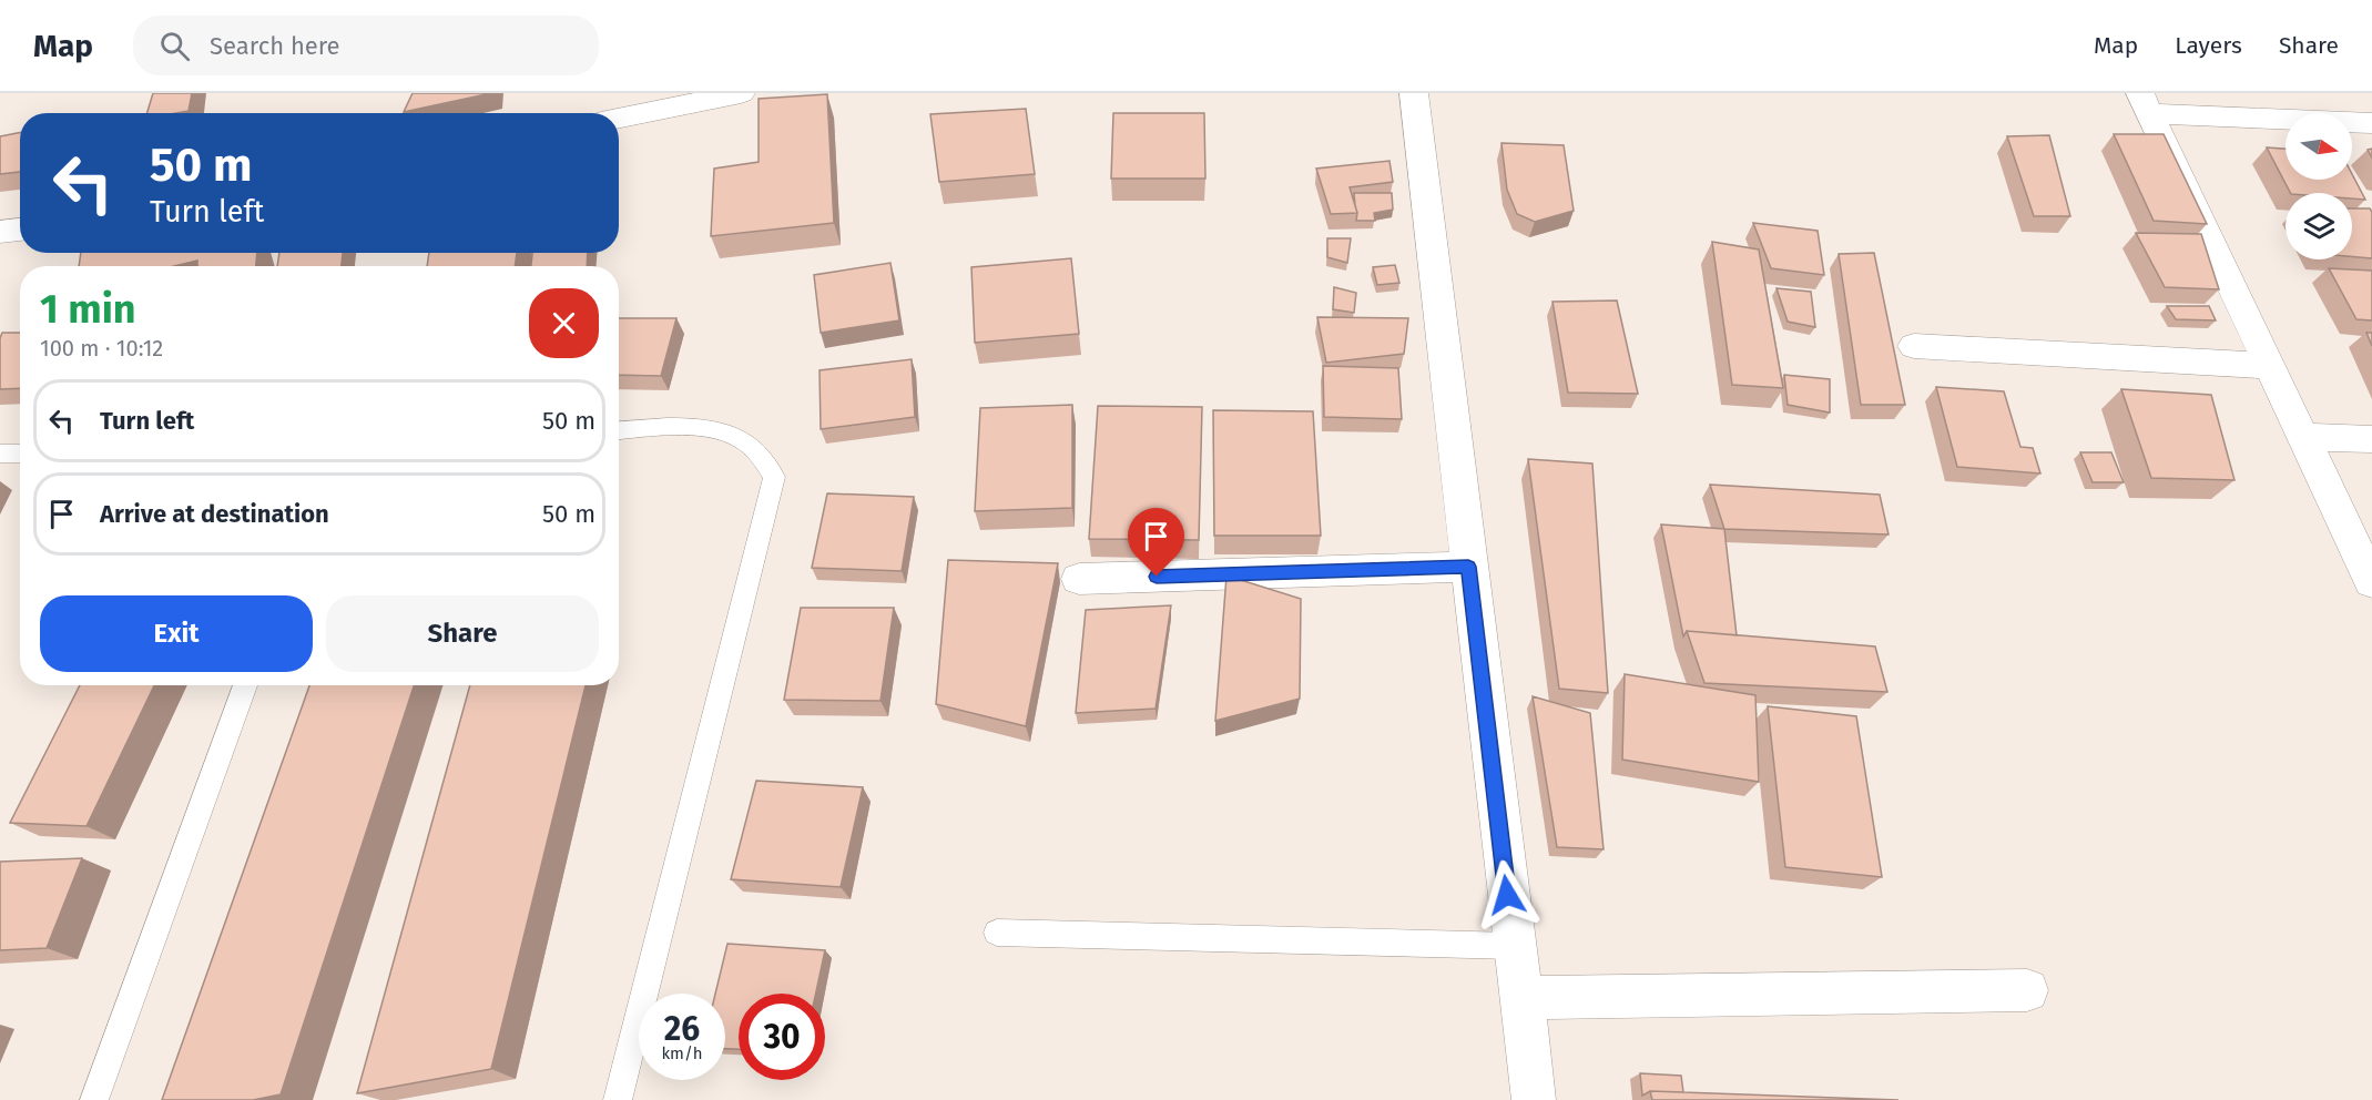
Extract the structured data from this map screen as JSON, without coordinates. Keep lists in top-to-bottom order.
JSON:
{
  "north": "right",
  "page": {
    "header": "Map",
    "search": "Search here",
    "nav": ["Map", "Layers", "Share"],
    "turn": ["50 m", "Turn left"],
    "heading": ["1 min", "100 m · 10:12"],
    "list": [
      {
        "name": "Turn left",
        "value": "50 m"
      },
      {
        "name": "Arrive at destination",
        "value": "50 m"
      }
    ],
    "buttons": ["Exit", "Share"],
    "speed": "26 km/h",
    "limit": "30"
  }
}
